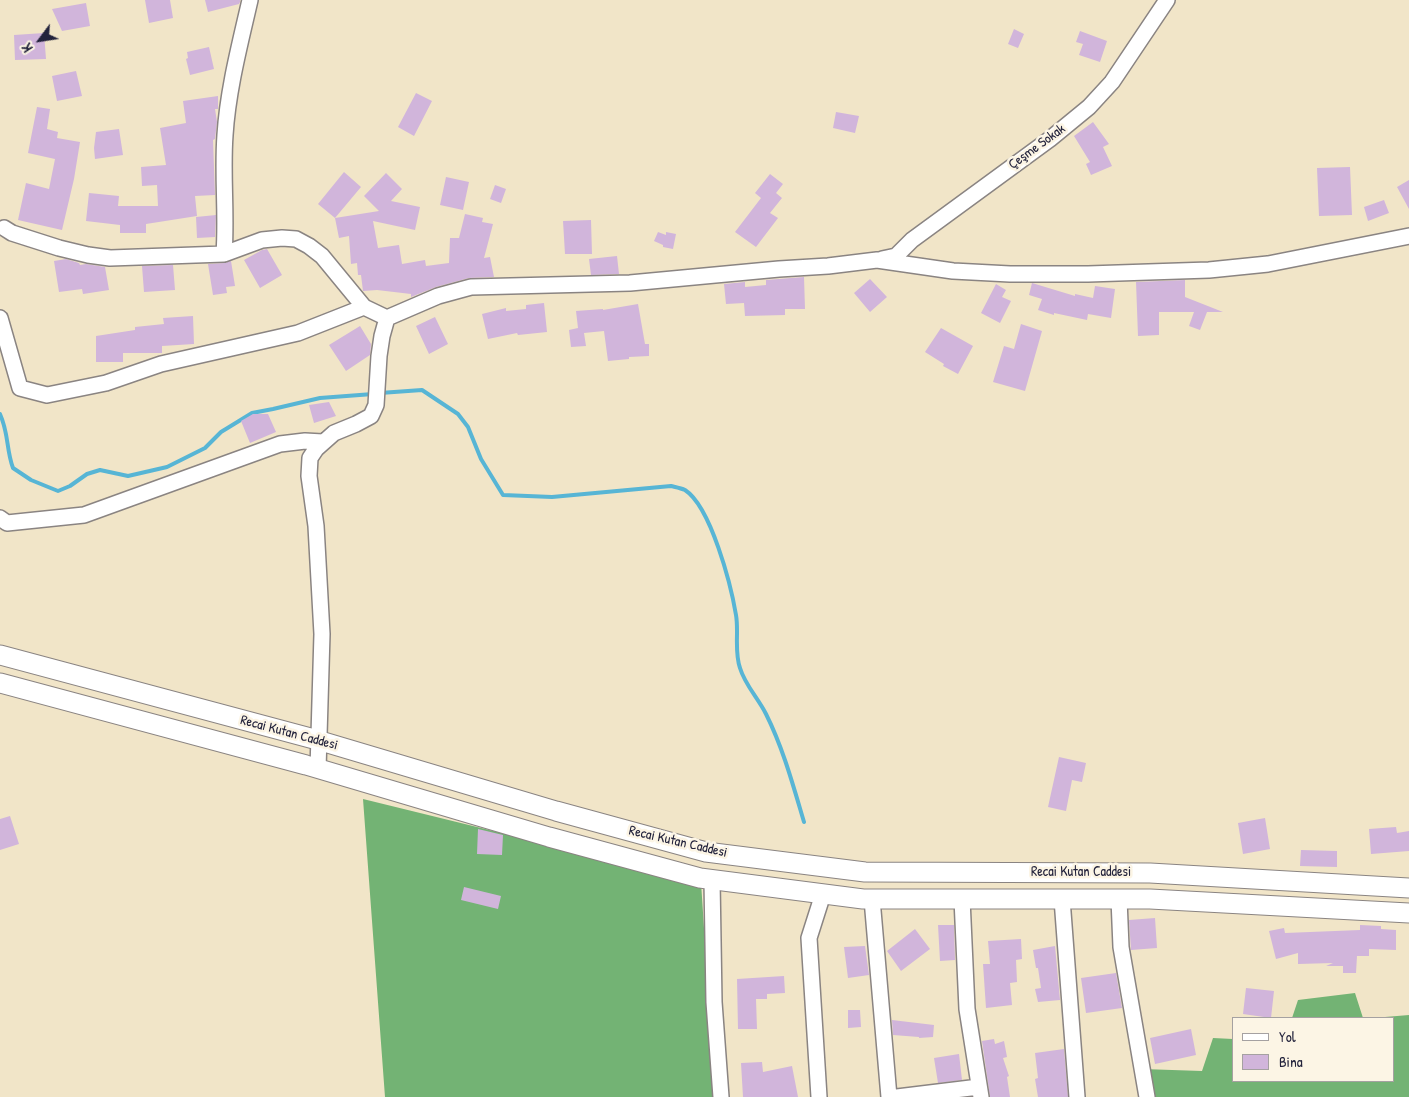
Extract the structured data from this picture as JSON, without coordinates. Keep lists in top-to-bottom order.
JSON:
{
  "streets": {
    "main road": ["Recai Kutan Caddesi"],
    "street": ["Çeşme Sokak"]
  },
  "legend": ["Yol", "Bina"],
  "north": "bottom left"
}
